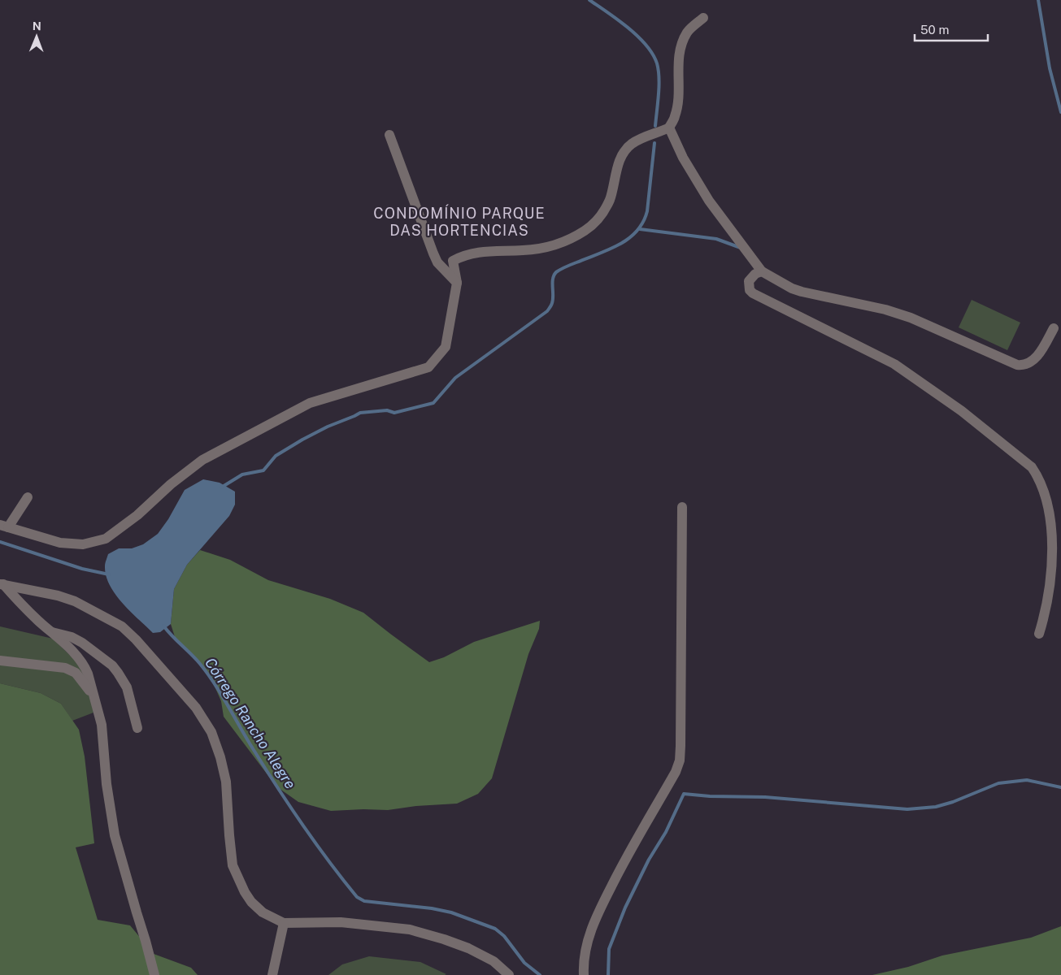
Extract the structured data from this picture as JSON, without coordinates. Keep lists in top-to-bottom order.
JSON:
{
  "districts": ["CONDOMÍNIO PARQUE DAS HORTENCIAS"],
  "water": ["Córrego Rancho Alegre"],
  "scale_bar": "50 m",
  "north": "top"
}
